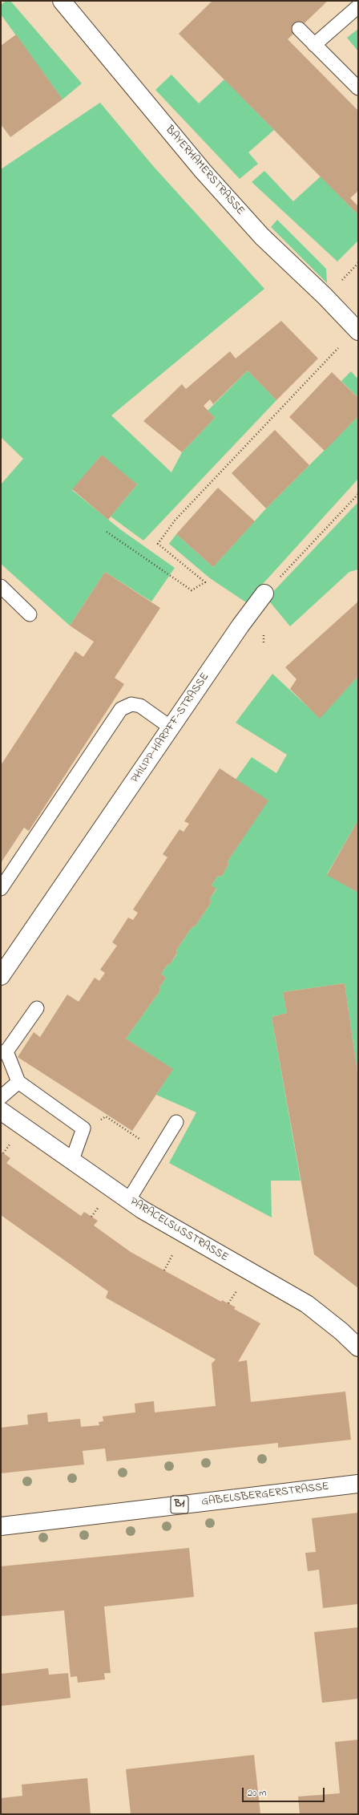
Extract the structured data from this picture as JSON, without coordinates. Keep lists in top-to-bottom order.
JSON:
{
  "streets": {
    "street": [
      "BAYERHAMERSTRASSE",
      "PHILIPP-HARPFF-STRASSE",
      "PARACELSUSSTRASSE",
      "GABELSBERGERSTRASSE",
      "B1"
    ]
  },
  "scale_bar": "20 m"
}
